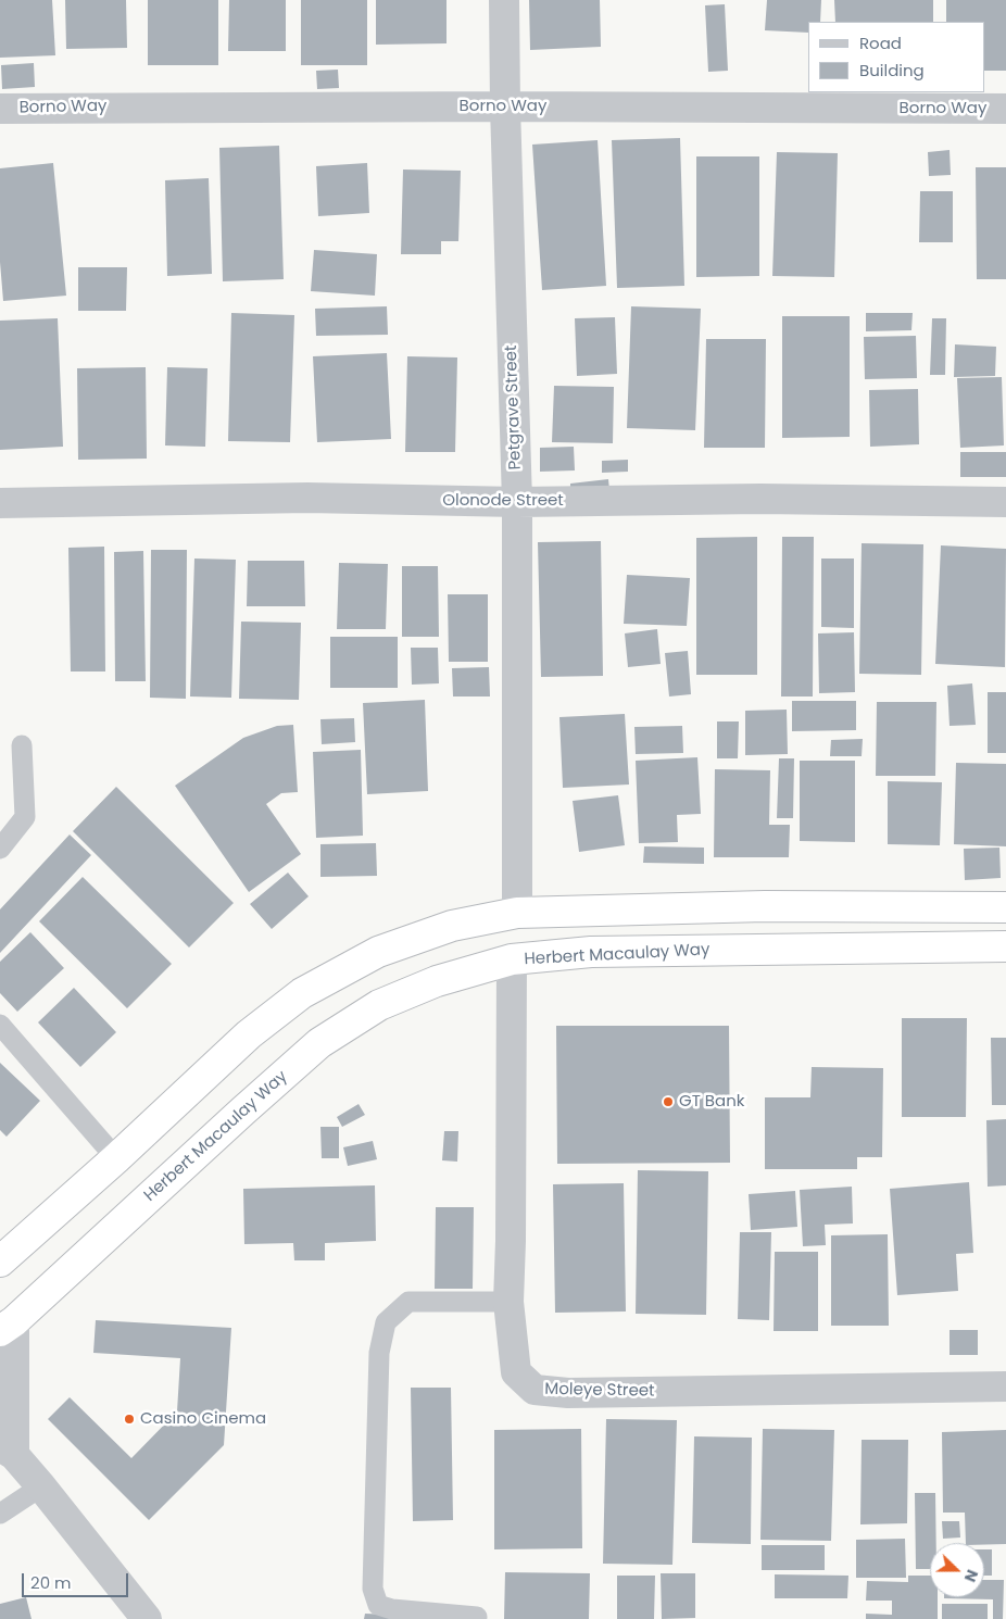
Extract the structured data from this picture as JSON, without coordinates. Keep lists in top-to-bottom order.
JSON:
{
  "streets": {
    "highway": ["Herbert Macaulay Way"],
    "street": [
      "Borno Way",
      "Petgrave Street",
      "Olonode Street",
      "Moleye Street"
    ]
  },
  "crossings": [
    ["Borno Way", "Petgrave Street"],
    ["Petgrave Street", "Olonode Street"],
    ["Herbert Macaulay Way", "Moleye Street"]
  ],
  "places": ["GT Bank", "Casino Cinema"],
  "legend": ["Road", "Building"],
  "scale_bar": "20 m",
  "north": "right"
}
